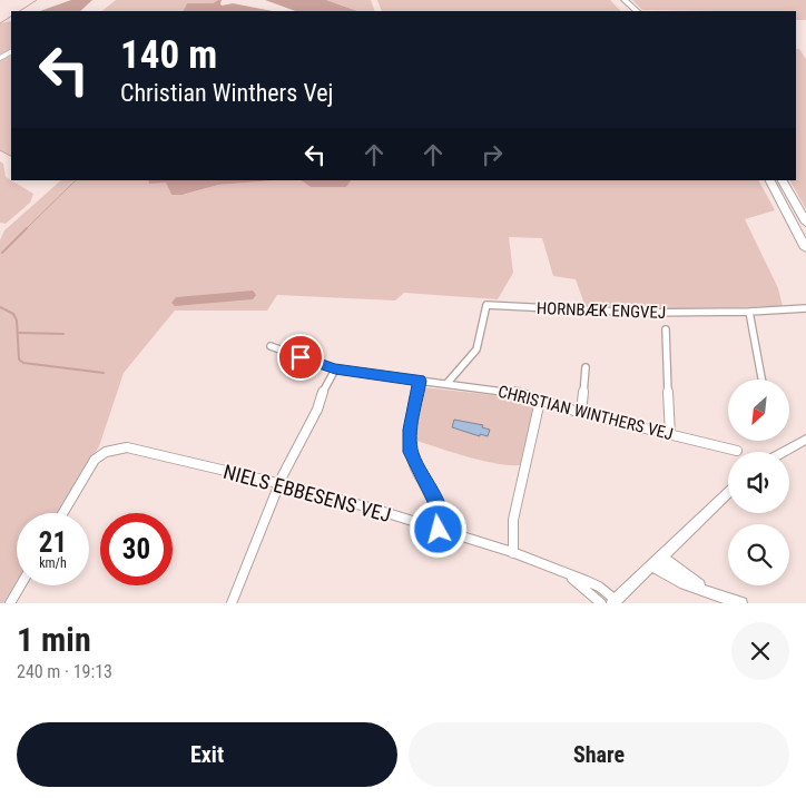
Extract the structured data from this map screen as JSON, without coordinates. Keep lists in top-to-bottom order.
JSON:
{
  "streets": {
    "street": ["HORNBÆK ENGVEJ", "CHRISTIAN WINTHERS VEJ", "NIELS EBBESENS VEJ"]
  },
  "crossings": [
    ["HORNBÆK ENGVEJ", "CHRISTIAN WINTHERS VEJ"]
  ],
  "north": "bottom left",
  "page": {
    "turn": ["140 m", "Christian Winthers Vej"],
    "speed": "21 km/h",
    "limit": "30",
    "heading": ["1 min", "240 m · 19:13"],
    "buttons": ["Exit", "Share"]
  }
}
